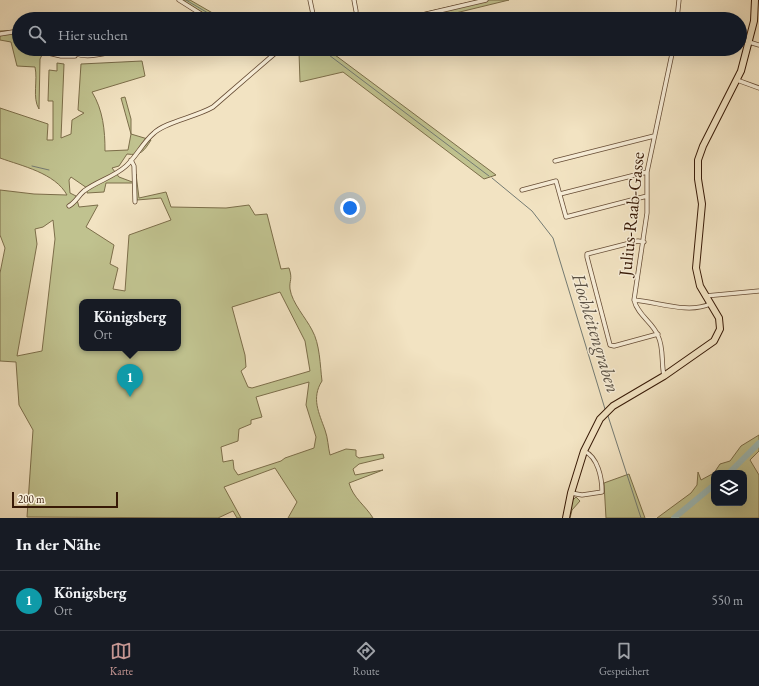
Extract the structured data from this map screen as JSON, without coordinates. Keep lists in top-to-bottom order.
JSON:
{
  "streets": {
    "street": ["Julius-Raab-Gasse"]
  },
  "water": ["Hochleitengraben"],
  "scale_bar": "200 m",
  "page": {
    "search": "Hier suchen",
    "popup": ["Königsberg", "Ort"],
    "pins": "1",
    "scale": "200 m",
    "heading": "In der Nähe",
    "list": [
      {
        "mark": "1",
        "name": "Königsberg",
        "note": "Ort",
        "value": "550 m"
      }
    ],
    "nav": ["Karte", "Route", "Gespeichert"]
  }
}
